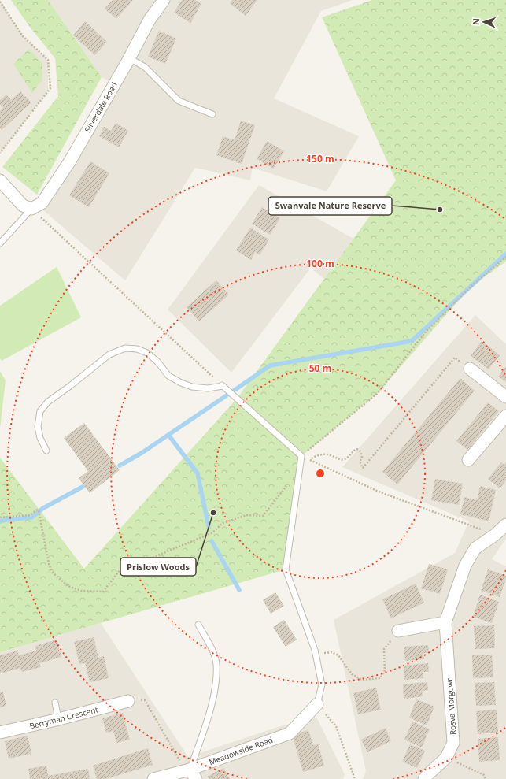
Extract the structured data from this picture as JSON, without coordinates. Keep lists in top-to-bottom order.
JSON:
{
  "streets": {
    "street": [
      "Silverdale Road",
      "Rosva Morgowr",
      "Berryman Crescent",
      "Meadowside Road"
    ]
  },
  "places": ["Swanvale Nature Reserve", "Prislow Woods"],
  "north": "left",
  "rings": ["150 m", "100 m", "50 m"]
}
